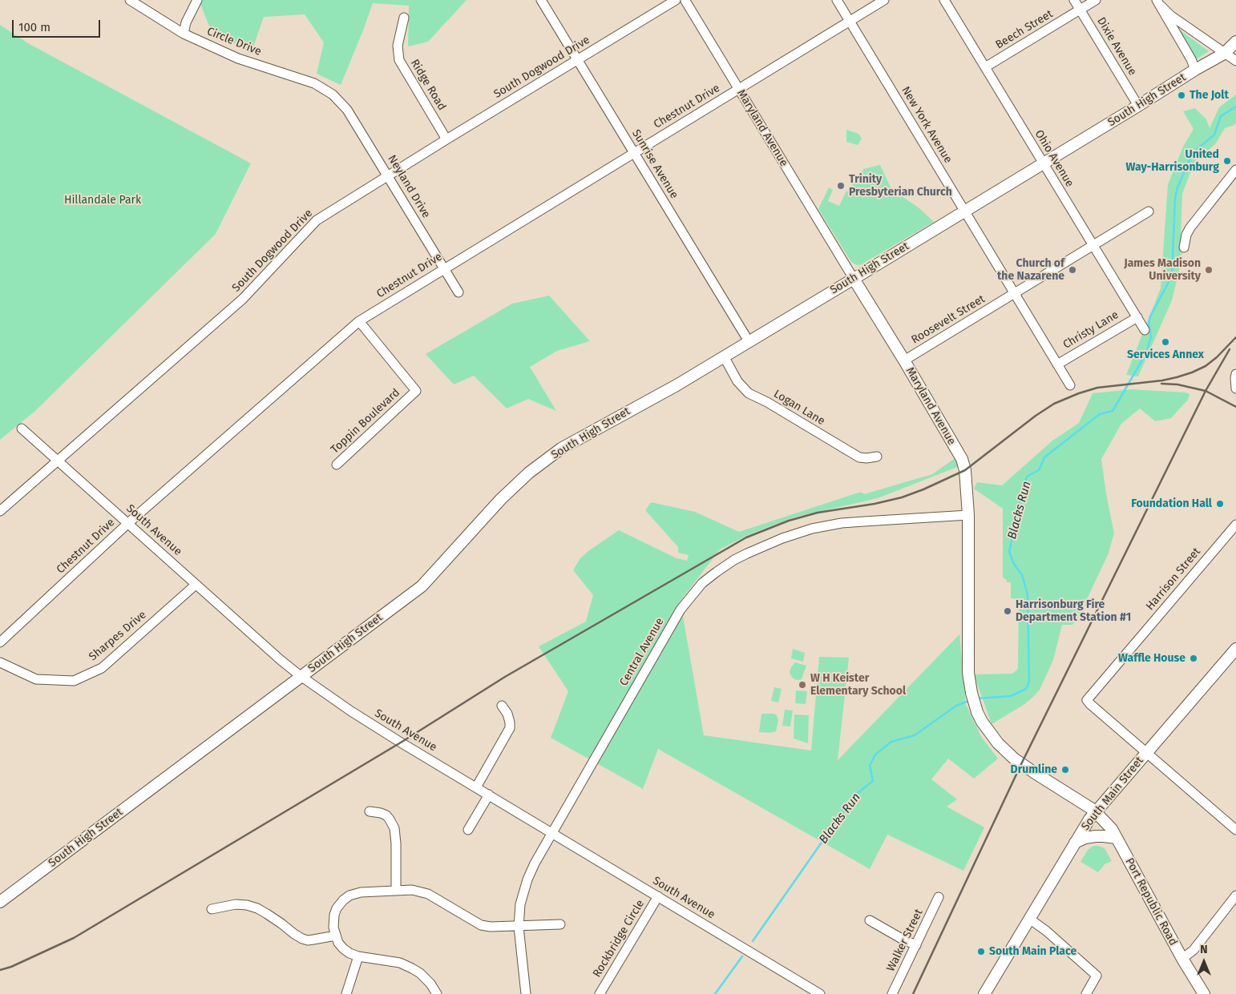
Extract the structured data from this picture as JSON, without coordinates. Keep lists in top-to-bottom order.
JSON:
{
  "streets": {
    "main road": [
      "South High Street",
      "Maryland Avenue",
      "South Main Street",
      "Port Republic Road"
    ],
    "street": [
      "Beech Street",
      "Circle Drive",
      "Dixie Avenue",
      "South Dogwood Drive",
      "Ridge Road",
      "Chestnut Drive",
      "New York Avenue",
      "Ohio Avenue",
      "Sunrise Avenue",
      "Neyland Drive",
      "Roosevelt Street",
      "Christy Lane",
      "Logan Lane",
      "Toppin Boulevard",
      "South Avenue",
      "Harrison Street",
      "Sharpes Drive",
      "Central Avenue",
      "Rockbridge Circle",
      "Walker Street"
    ]
  },
  "crossings": [
    ["Beech Street", "Dixie Avenue"],
    ["Beech Street", "Ohio Avenue"],
    ["Circle Drive", "Neyland Drive"],
    ["Dixie Avenue", "South High Street"],
    ["South Dogwood Drive", "Ridge Road"],
    ["South Dogwood Drive", "Sunrise Avenue"],
    ["South Dogwood Drive", "Neyland Drive"],
    ["South Dogwood Drive", "South Avenue"],
    ["South High Street", "New York Avenue"],
    ["South High Street", "Maryland Avenue"],
    ["South High Street", "Ohio Avenue"],
    ["South High Street", "Sunrise Avenue"],
    ["South High Street", "Logan Lane"],
    ["South High Street", "South Avenue"],
    ["Chestnut Drive", "New York Avenue"],
    ["Chestnut Drive", "Maryland Avenue"],
    ["Chestnut Drive", "Sunrise Avenue"],
    ["Chestnut Drive", "Neyland Drive"],
    ["Chestnut Drive", "Toppin Boulevard"],
    ["Chestnut Drive", "South Avenue"],
    ["New York Avenue", "Roosevelt Street"],
    ["New York Avenue", "Christy Lane"],
    ["Maryland Avenue", "Roosevelt Street"],
    ["Maryland Avenue", "Central Avenue"],
    ["Maryland Avenue", "South Main Street"],
    ["Maryland Avenue", "Port Republic Road"],
    ["Ohio Avenue", "Roosevelt Street"],
    ["Ohio Avenue", "Christy Lane"],
    ["South Avenue", "Sharpes Drive"],
    ["South Avenue", "Central Avenue"],
    ["South Avenue", "Rockbridge Circle"],
    ["Harrison Street", "South Main Street"],
    ["South Main Street", "Port Republic Road"]
  ],
  "water": ["Blacks Run"],
  "parks": ["Hillandale Park"],
  "places": [
    "The Jolt",
    "United Way-Harrisonburg",
    "Trinity Presbyterian Church",
    "Church of the Nazarene",
    "James Madison University",
    "Services Annex",
    "Foundation Hall",
    "Harrisonburg Fire Department Station #1",
    "Waffle House",
    "W H Keister Elementary School",
    "Drumline",
    "South Main Place"
  ],
  "scale_bar": "100 m",
  "north": "top"
}
